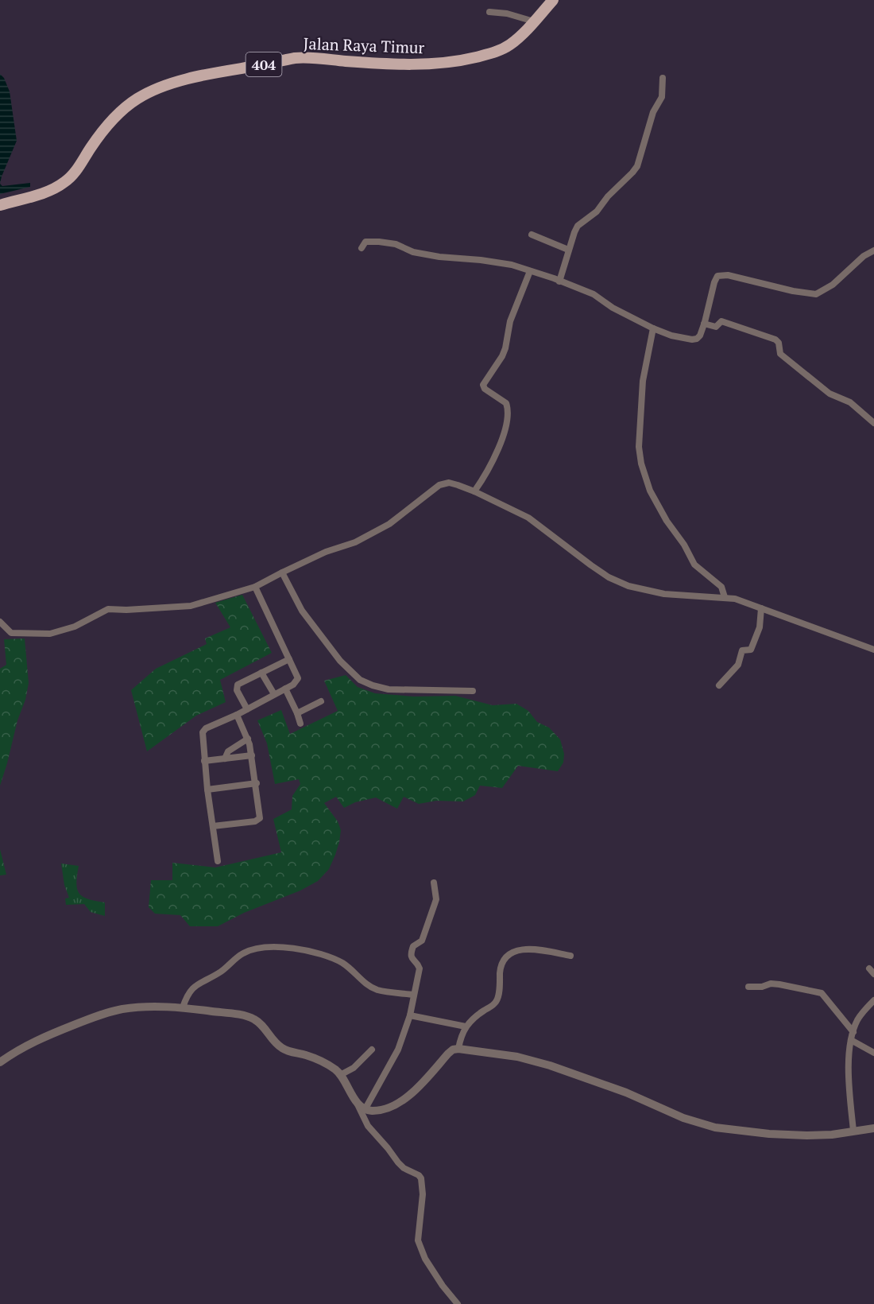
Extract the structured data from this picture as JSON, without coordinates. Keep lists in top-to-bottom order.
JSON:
{
  "streets": {
    "main road": ["Jalan Raya Timur", "404"]
  }
}
